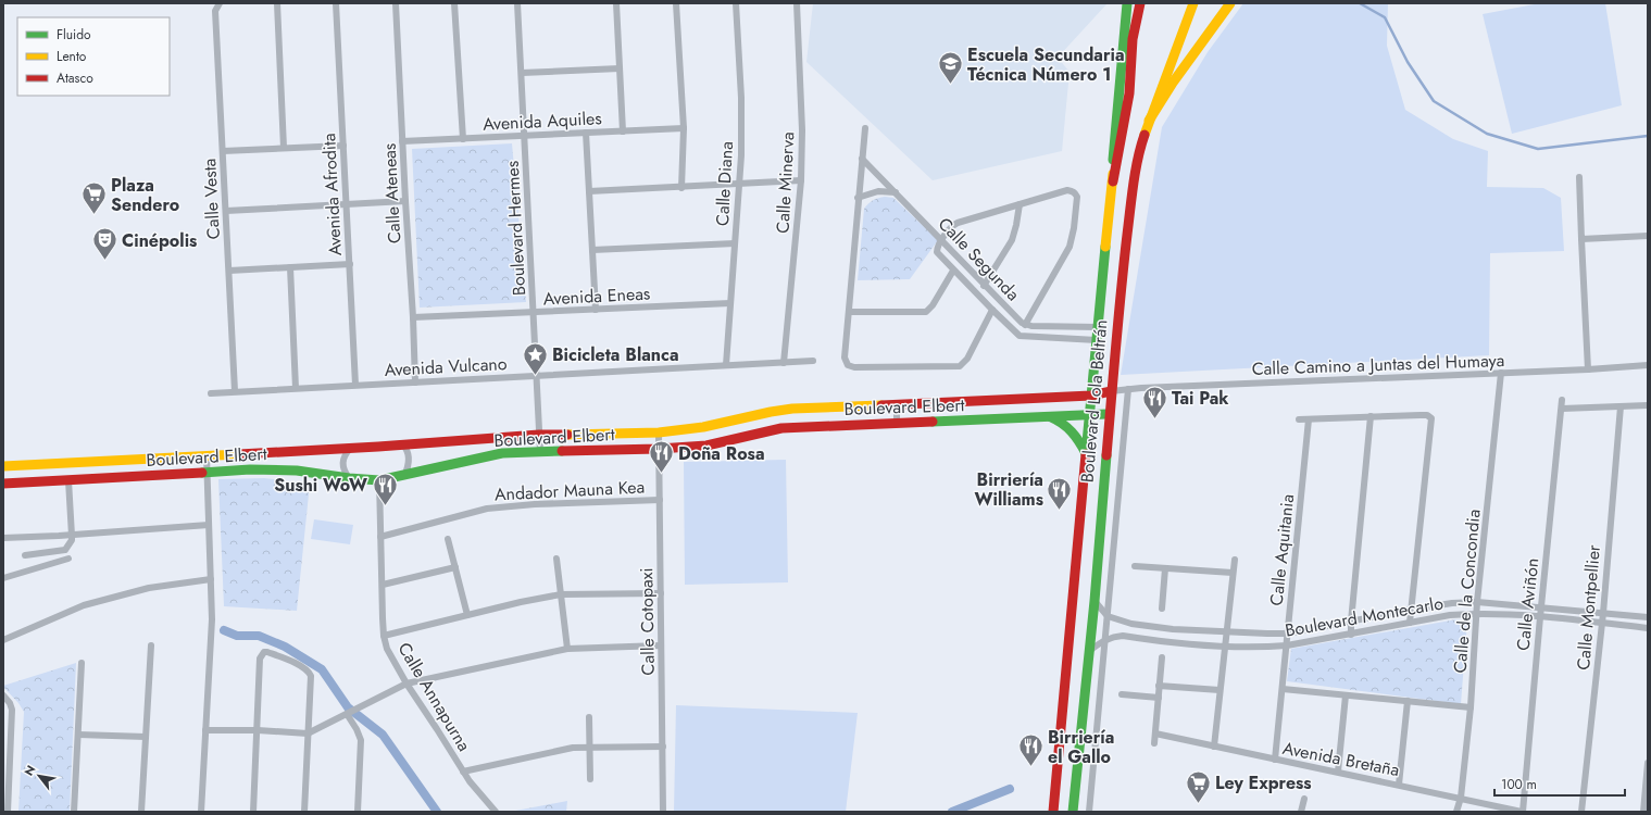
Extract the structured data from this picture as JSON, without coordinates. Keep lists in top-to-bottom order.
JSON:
{
  "streets": {
    "street": [
      "Avenida Aquiles",
      "Calle Minerva",
      "Calle Diana",
      "Calle Ateneas",
      "Avenida Afrodita",
      "Calle Vesta",
      "Boulevard Hermes",
      "Calle Segunda",
      "Avenida Eneas",
      "Calle Camino a Juntas del Humaya",
      "Avenida Vulcano",
      "Boulevard Lola Beltrán",
      "Boulevard Elbert",
      "Andador Mauna Kea",
      "Calle Aquitania",
      "Calle de la Concondia",
      "Calle Aviñón",
      "Calle Montpellier",
      "Boulevard Montecarlo",
      "Calle Cotopaxi",
      "Calle Annapurna",
      "Avenida Bretaña"
    ]
  },
  "crossings": [
    ["Avenida Aquiles", "Calle Ateneas"],
    ["Avenida Aquiles", "Boulevard Hermes"],
    ["Calle Minerva", "Avenida Vulcano"],
    ["Calle Diana", "Avenida Eneas"],
    ["Calle Diana", "Avenida Vulcano"],
    ["Calle Ateneas", "Avenida Eneas"],
    ["Calle Ateneas", "Avenida Vulcano"],
    ["Avenida Afrodita", "Avenida Vulcano"],
    ["Calle Vesta", "Avenida Vulcano"],
    ["Boulevard Hermes", "Avenida Eneas"],
    ["Boulevard Hermes", "Avenida Vulcano"],
    ["Boulevard Hermes", "Boulevard Elbert"],
    ["Calle Segunda", "Boulevard Lola Beltrán"],
    ["Calle Camino a Juntas del Humaya", "Boulevard Lola Beltrán"],
    ["Calle Camino a Juntas del Humaya", "Boulevard Elbert"],
    ["Calle Camino a Juntas del Humaya", "Calle de la Concondia"],
    ["Boulevard Lola Beltrán", "Boulevard Elbert"],
    ["Boulevard Lola Beltrán", "Boulevard Montecarlo"],
    ["Boulevard Elbert", "Calle Cotopaxi"],
    ["Boulevard Elbert", "Calle Annapurna"],
    ["Andador Mauna Kea", "Calle Cotopaxi"],
    ["Andador Mauna Kea", "Calle Annapurna"],
    ["Calle Aquitania", "Boulevard Montecarlo"],
    ["Calle Aquitania", "Avenida Bretaña"],
    ["Calle de la Concondia", "Boulevard Montecarlo"],
    ["Calle de la Concondia", "Avenida Bretaña"],
    ["Calle Aviñón", "Boulevard Montecarlo"],
    ["Calle Aviñón", "Avenida Bretaña"],
    ["Calle Montpellier", "Boulevard Montecarlo"]
  ],
  "places": {
    "school or university": ["Escuela Secundaria Técnica Número 1"],
    "supermarket": ["Plaza Sendero", "Ley Express"],
    "theatre": ["Cinépolis"],
    "place": ["Bicicleta Blanca"],
    "restaurant": [
      "Tai Pak",
      "Doña Rosa",
      "Sushi WoW",
      "Birriería Williams",
      "Birriería el Gallo"
    ]
  },
  "legend": ["Fluido", "Lento", "Atasco"],
  "scale_bar": "100 m",
  "north": "top left"
}
